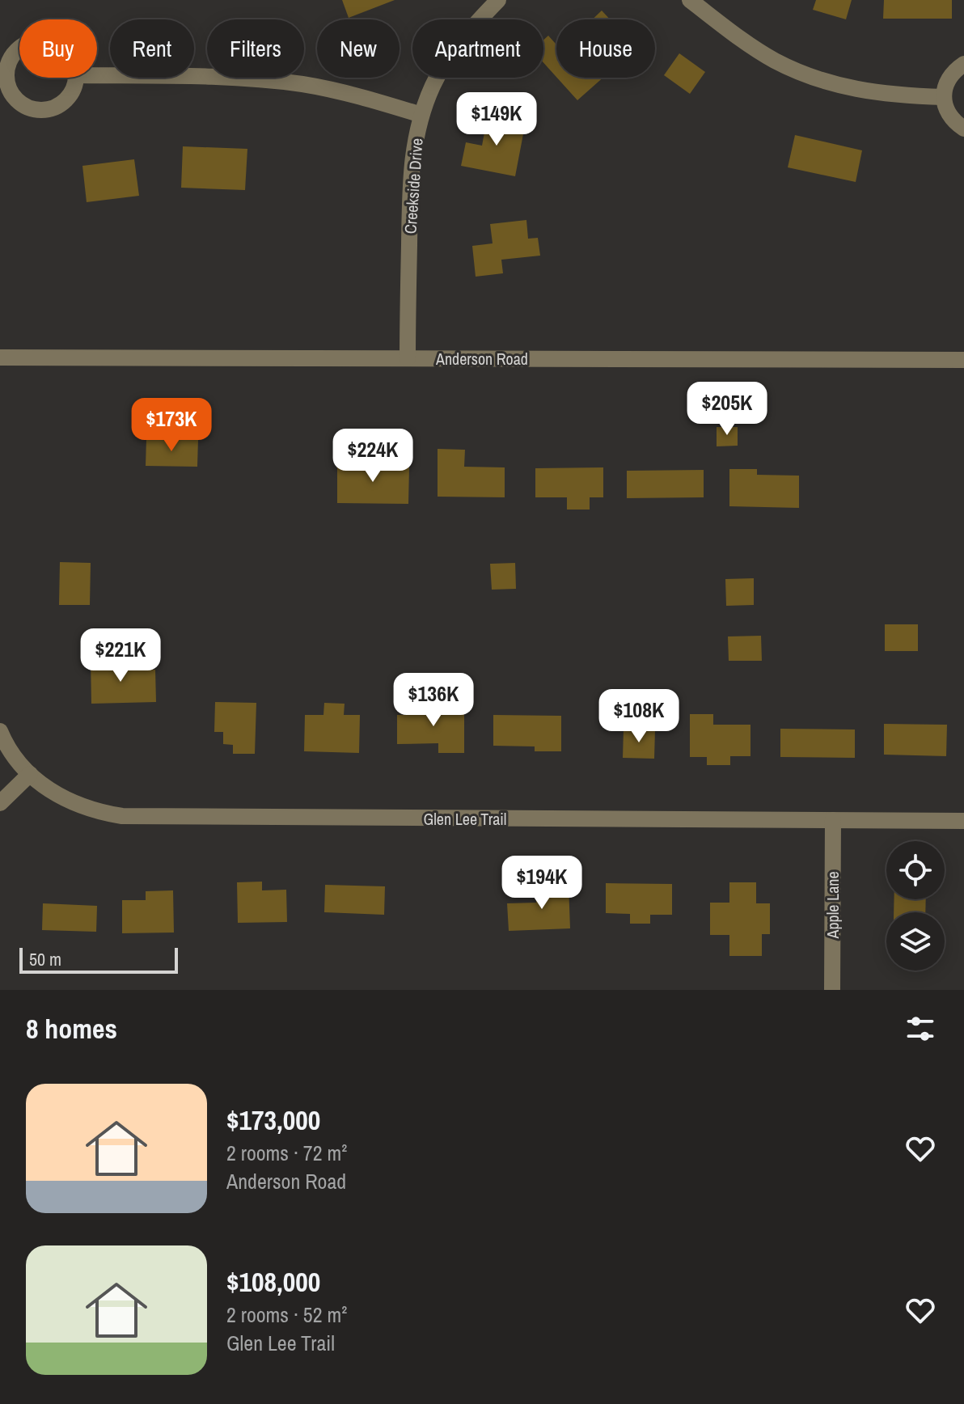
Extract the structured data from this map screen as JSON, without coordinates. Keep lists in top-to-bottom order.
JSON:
{
  "streets": {
    "street": [
      "Creekside Drive",
      "Anderson Road",
      "Glen Lee Trail",
      "Apple Lane"
    ]
  },
  "crossings": [
    ["Creekside Drive", "Anderson Road"],
    ["Glen Lee Trail", "Apple Lane"]
  ],
  "scale_bar": "50 m",
  "page": {
    "chip": [
      "Buy",
      "Rent",
      "Filters",
      "New",
      "Apartment",
      "House"
    ],
    "price": [
      "$149K",
      "$205K",
      "$173K",
      "$224K",
      "$221K",
      "$136K",
      "$108K",
      "$194K"
    ],
    "scale": "50 m",
    "heading": "8 homes",
    "list": [
      {
        "name": "$173,000",
        "note": "2 rooms · 72 m² · Anderson Road"
      },
      {
        "name": "$108,000",
        "note": "2 rooms · 52 m² · Glen Lee Trail"
      }
    ]
  }
}
